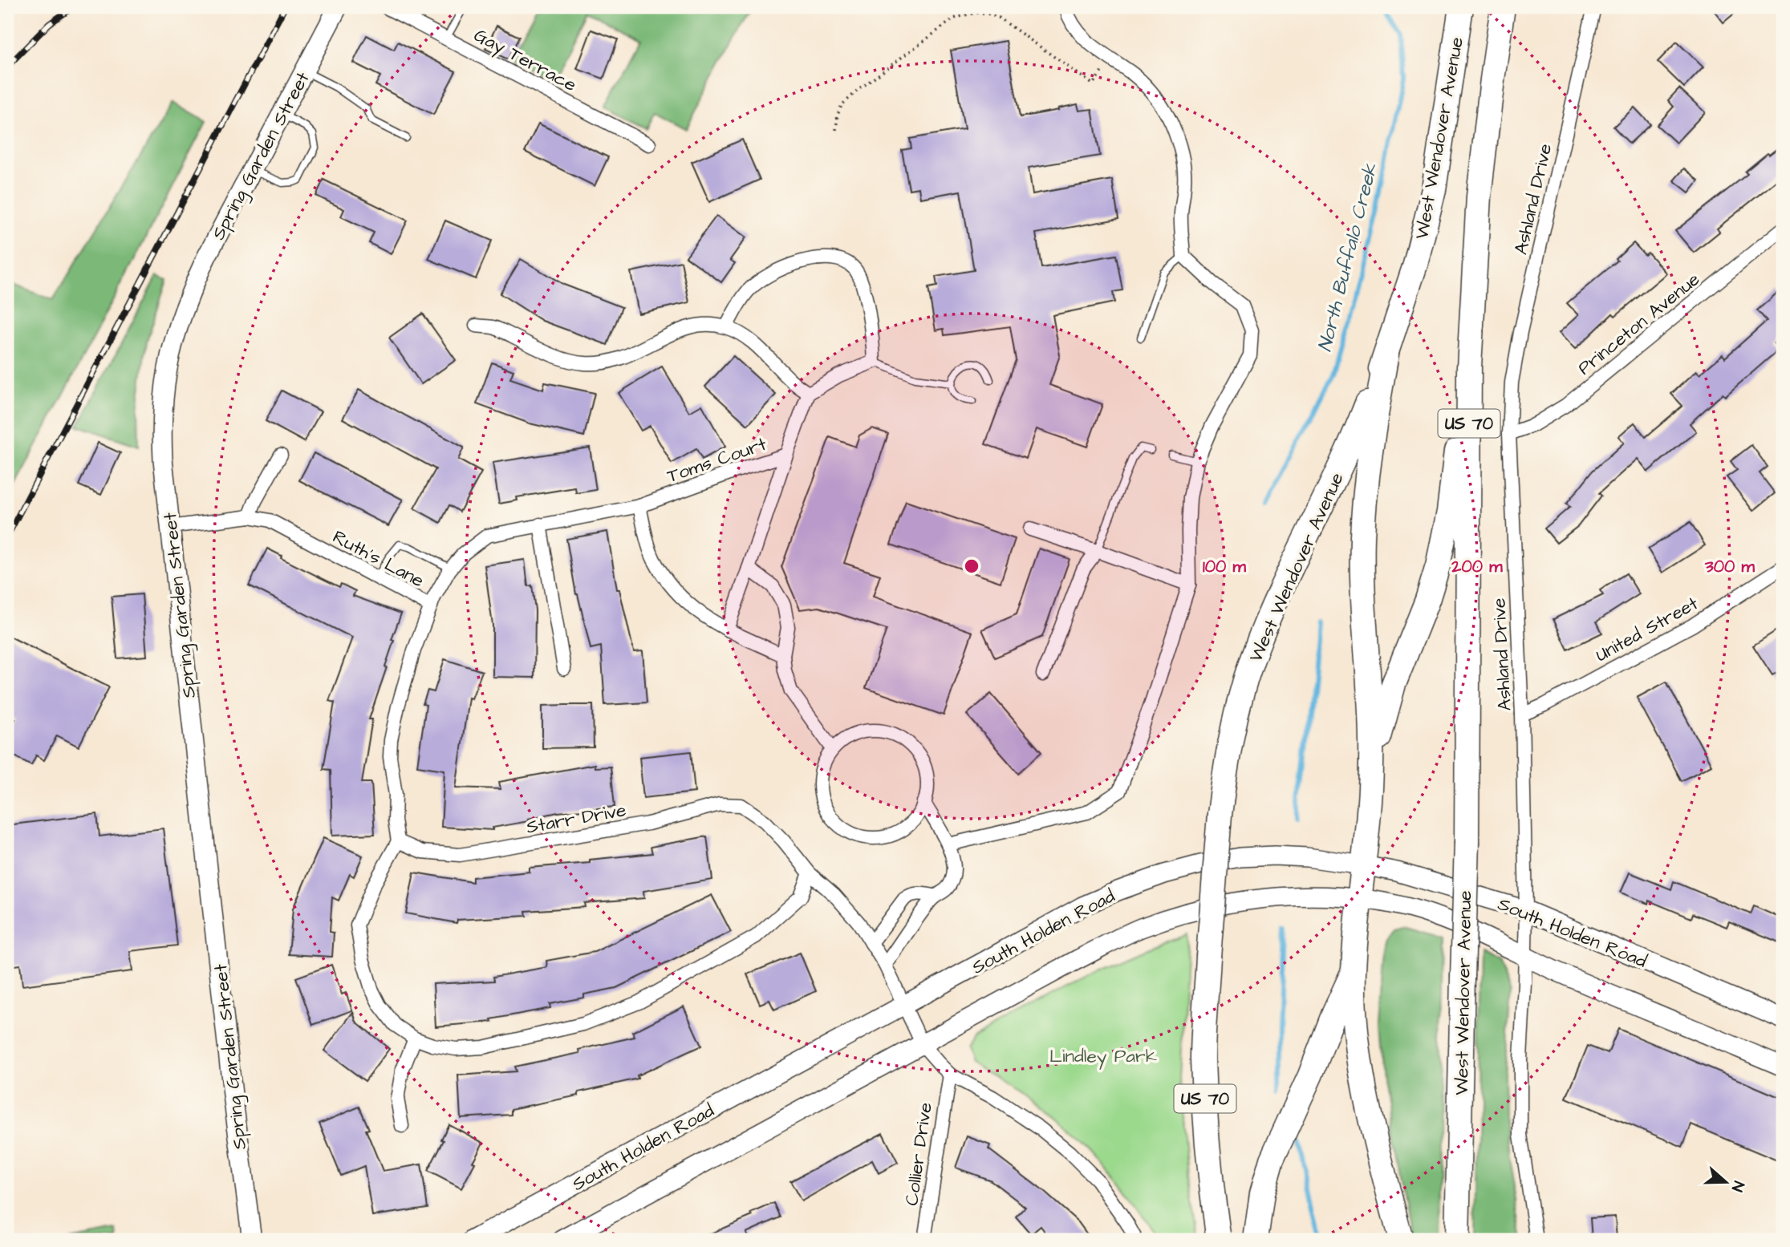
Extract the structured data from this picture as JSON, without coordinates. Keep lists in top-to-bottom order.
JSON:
{
  "streets": {
    "highway": ["West Wendover Avenue", "US 70"],
    "main road": ["Spring Garden Street", "South Holden Road"],
    "street": [
      "Gay Terrace",
      "Ashland Drive",
      "Princeton Avenue",
      "Toms Court",
      "Ruth's Lane",
      "United Street",
      "Starr Drive",
      "Collier Drive"
    ]
  },
  "crossings": [
    ["Spring Garden Street", "Ruth's Lane"],
    ["Ashland Drive", "Princeton Avenue"],
    ["Ashland Drive", "United Street"],
    ["Ashland Drive", "South Holden Road"],
    ["Toms Court", "Ruth's Lane"],
    ["Starr Drive", "South Holden Road"],
    ["Starr Drive", "Collier Drive"]
  ],
  "water": ["North Buffalo Creek"],
  "parks": ["Lindley Park"],
  "north": "right",
  "rings": ["100 m", "200 m", "300 m"]
}
